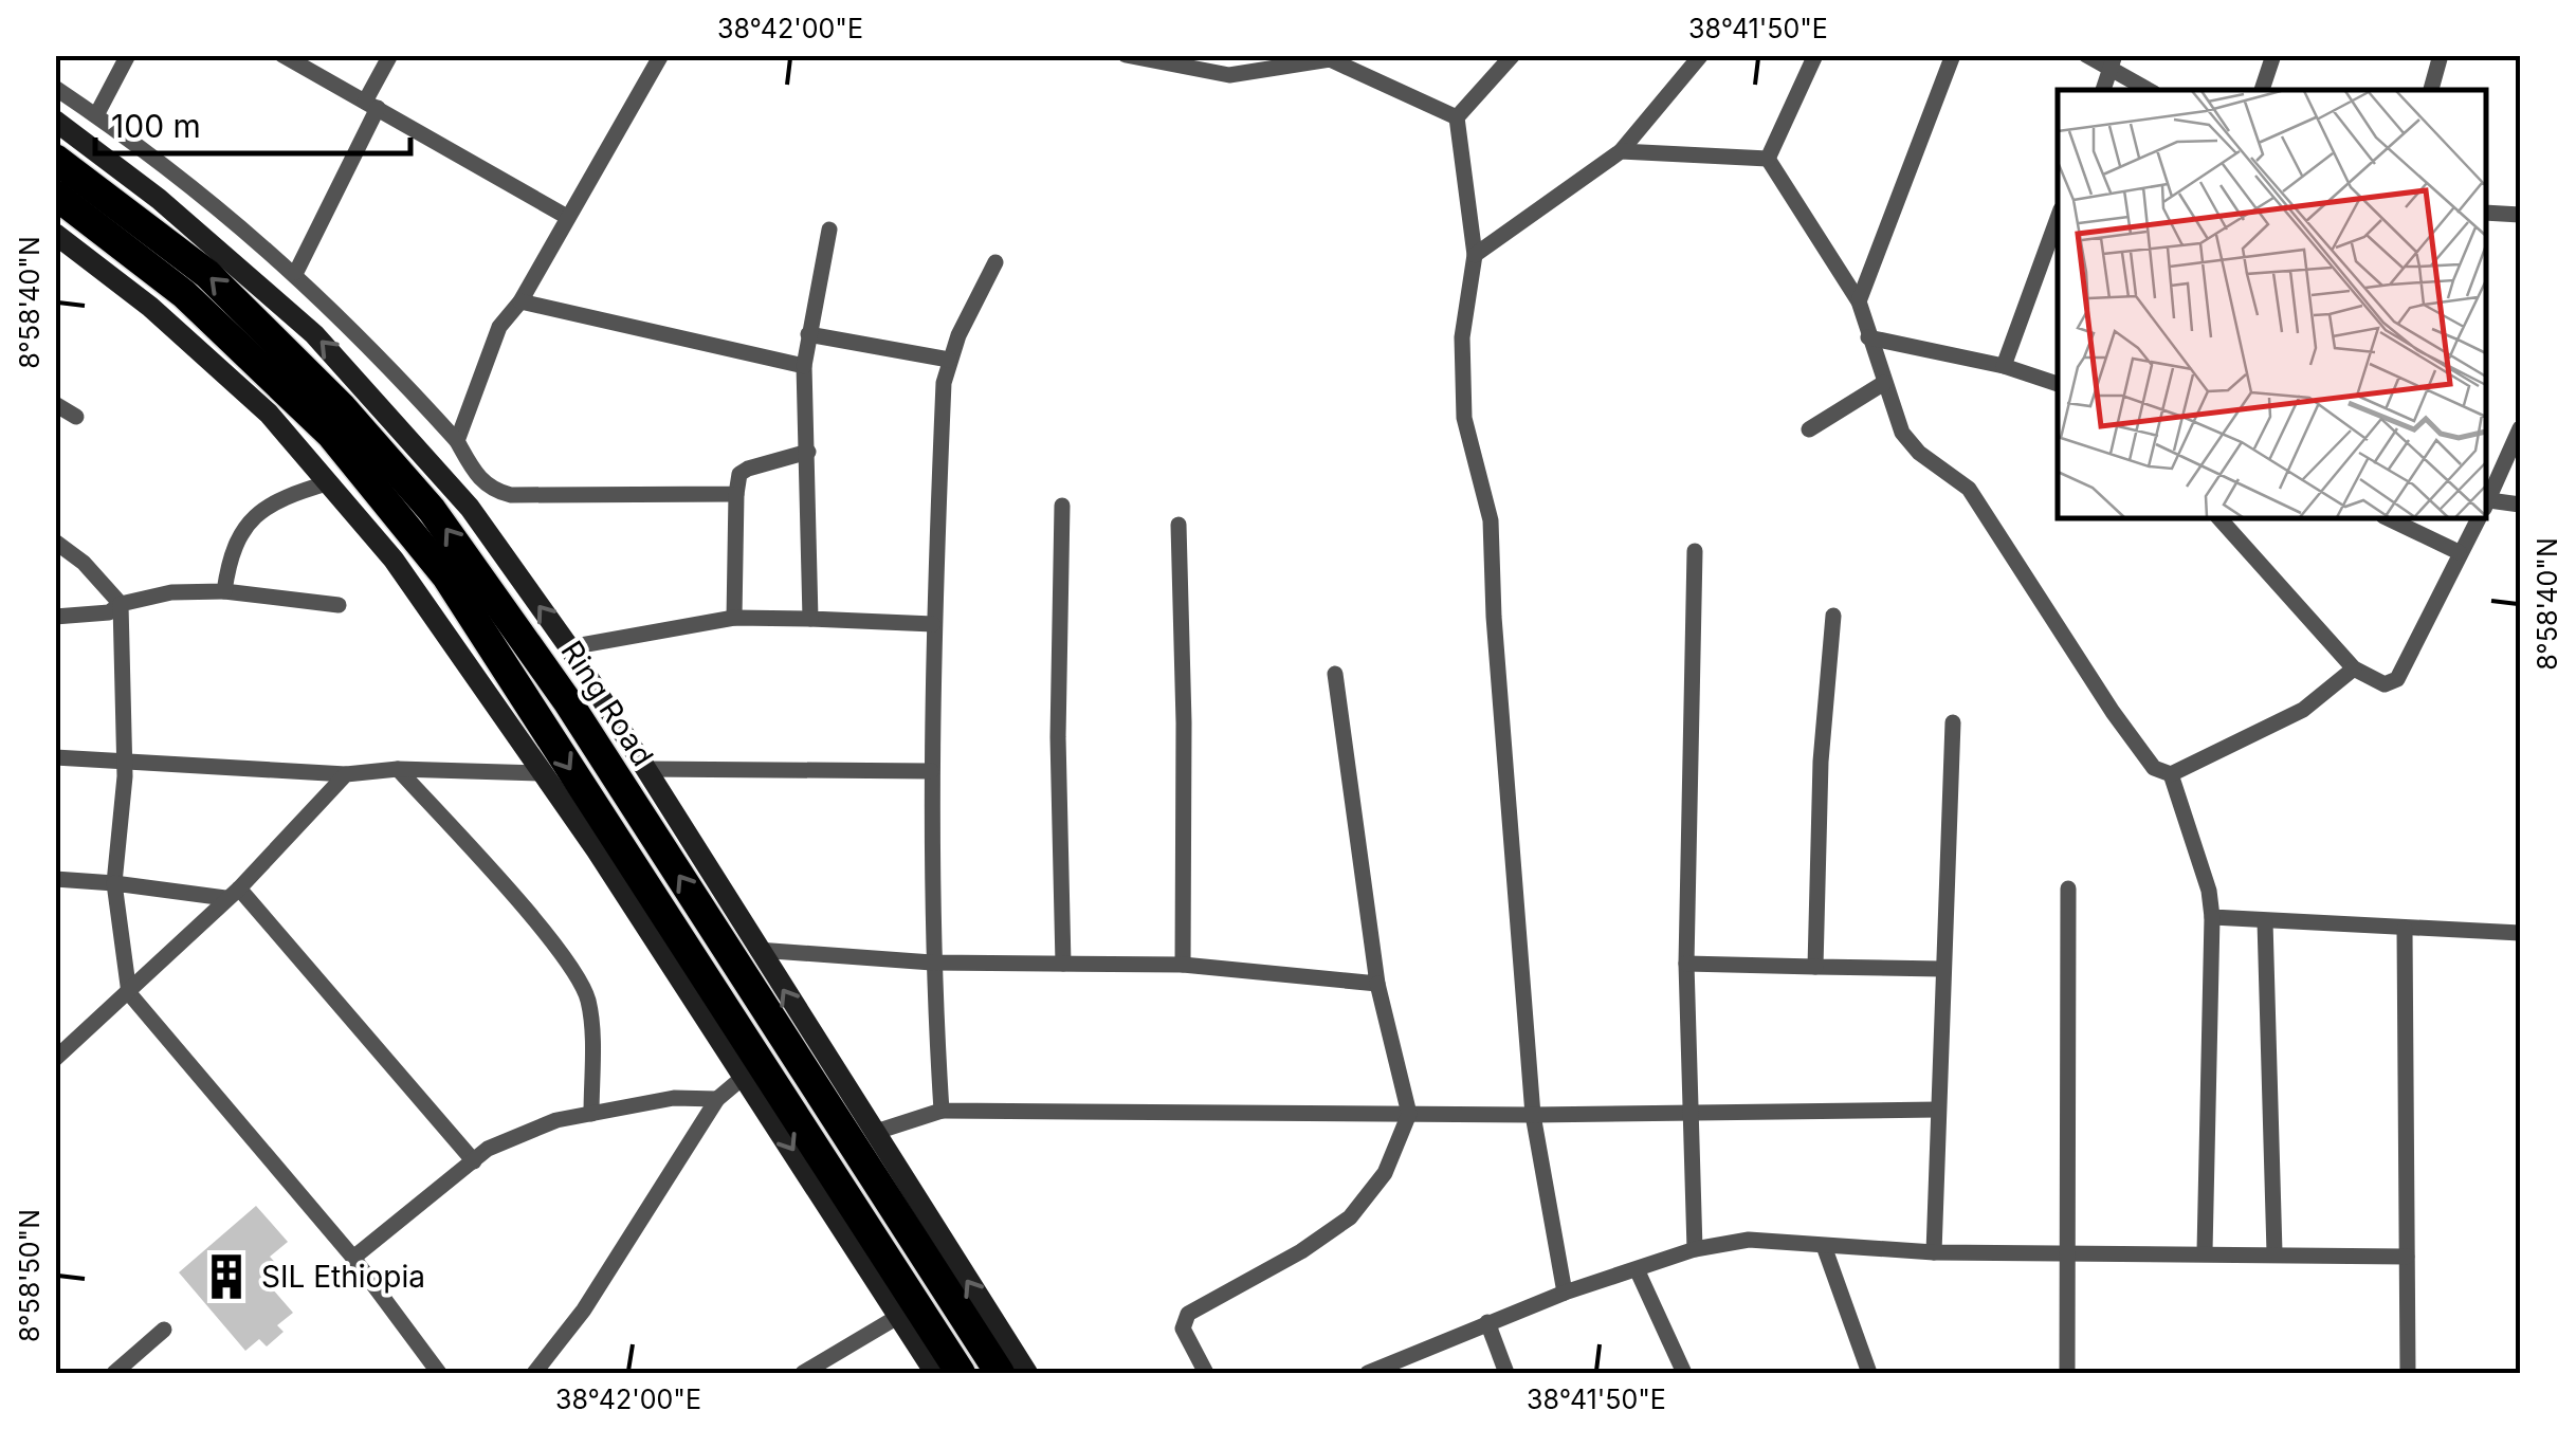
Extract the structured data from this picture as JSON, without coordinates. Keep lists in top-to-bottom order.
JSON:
{
  "streets": {
    "highway": ["Ring Road"]
  },
  "places": {
    "building": ["SIL Ethiopia"]
  },
  "scale_bar": "100 m",
  "coordinates": [
    "38°42'00\"E",
    "38°41'50\"E",
    "8°58'40\"N",
    "8°58'50\"N"
  ]
}
